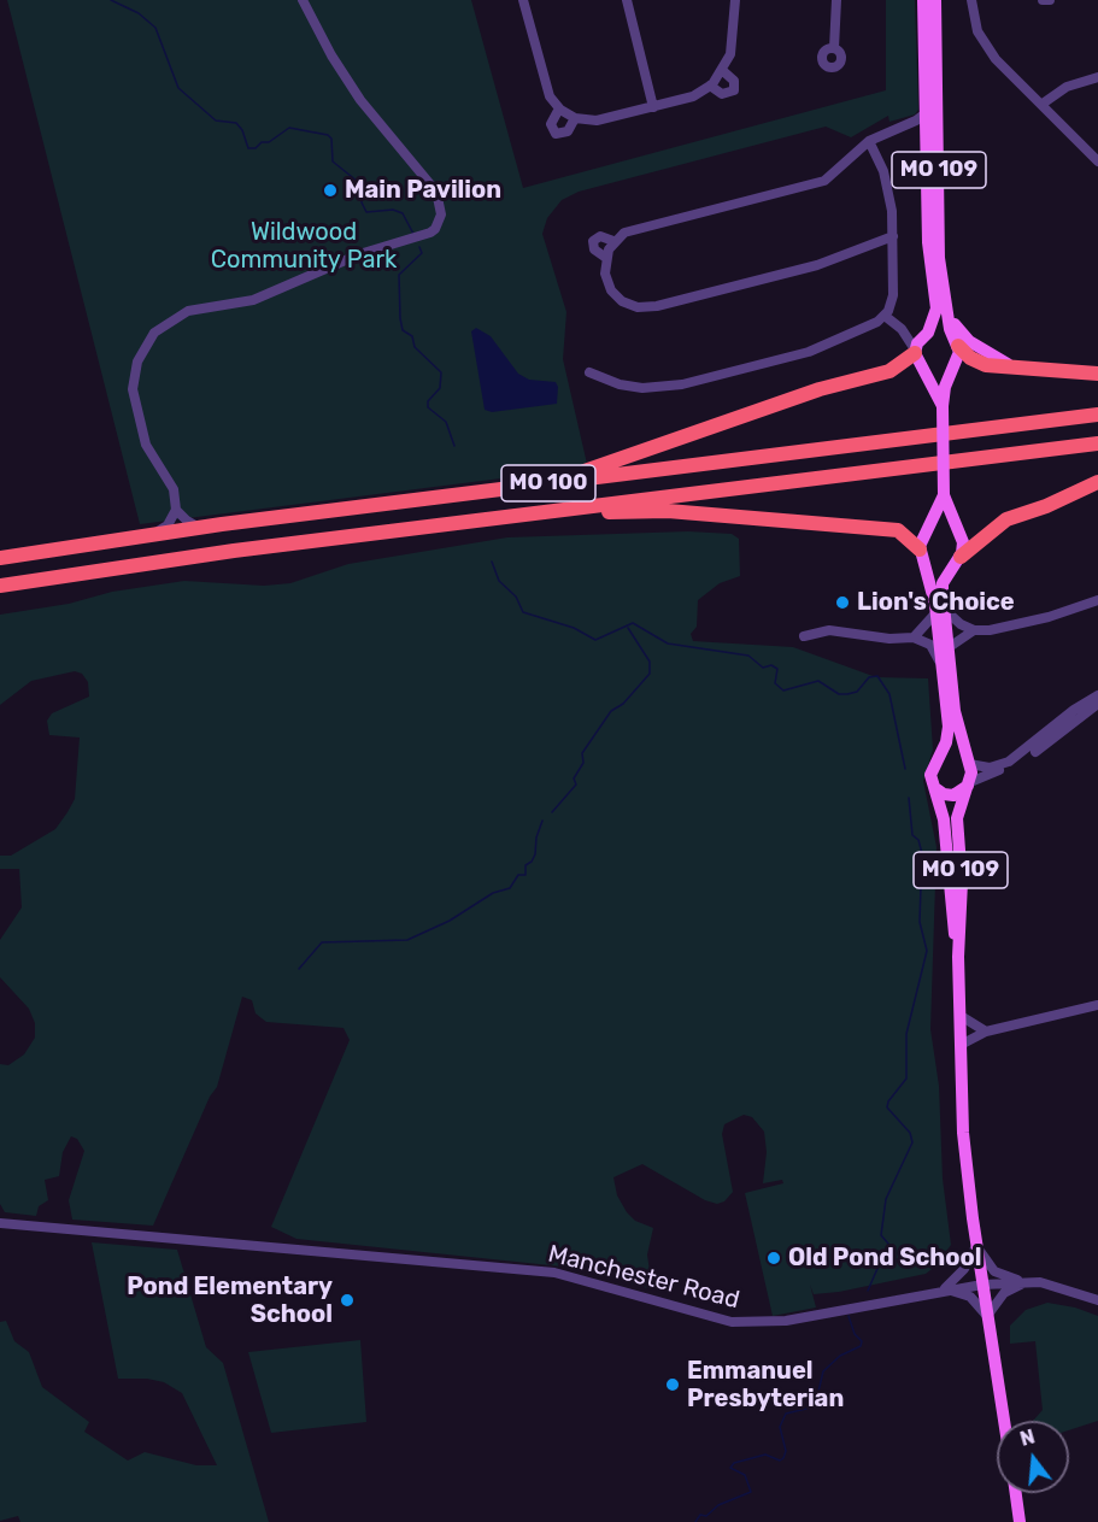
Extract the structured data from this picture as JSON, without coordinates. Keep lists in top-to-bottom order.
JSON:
{
  "streets": {
    "highway": ["MO 100"],
    "main road": ["MO 109"],
    "street": ["Manchester Road"]
  },
  "crossings": [
    ["MO 109", "Manchester Road"]
  ],
  "parks": ["Wildwood Community Park"],
  "places": [
    "Main Pavilion",
    "Lion's Choice",
    "Old Pond School",
    "Pond Elementary School",
    "Emmanuel Presbyterian"
  ],
  "north": "top"
}
